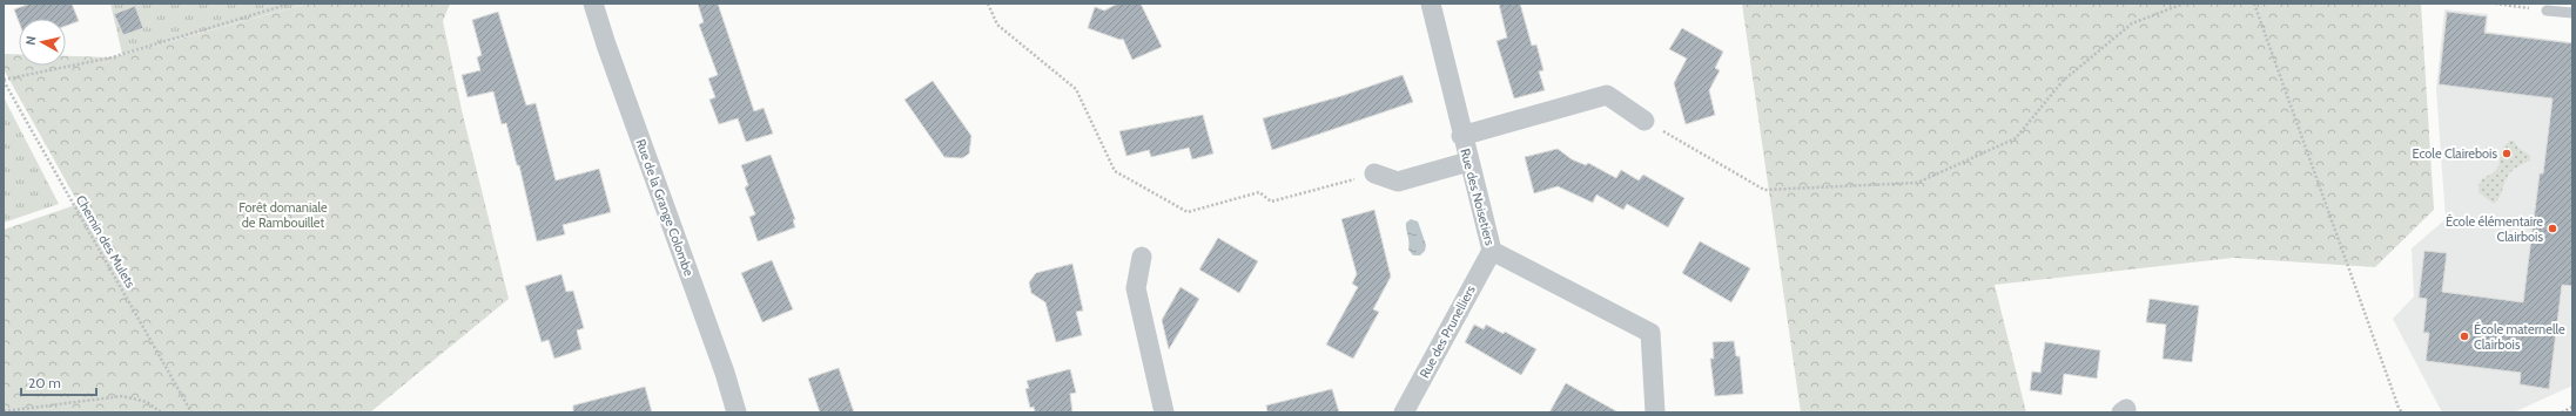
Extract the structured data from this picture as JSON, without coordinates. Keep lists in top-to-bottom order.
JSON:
{
  "streets": {
    "street": ["Rue des Noisetiers", "Rue de la Grange Colombe", "Rue des Prunelliers"],
    "path": ["Chemin des Mulets"]
  },
  "crossings": [
    ["Rue des Noisetiers", "Rue des Prunelliers"]
  ],
  "parks": ["Forêt domaniale de Rambouillet"],
  "places": ["Ecole Clairebois", "École élémentaire Clairbois", "École maternelle Clairbois"],
  "scale_bar": "20 m",
  "north": "left"
}
